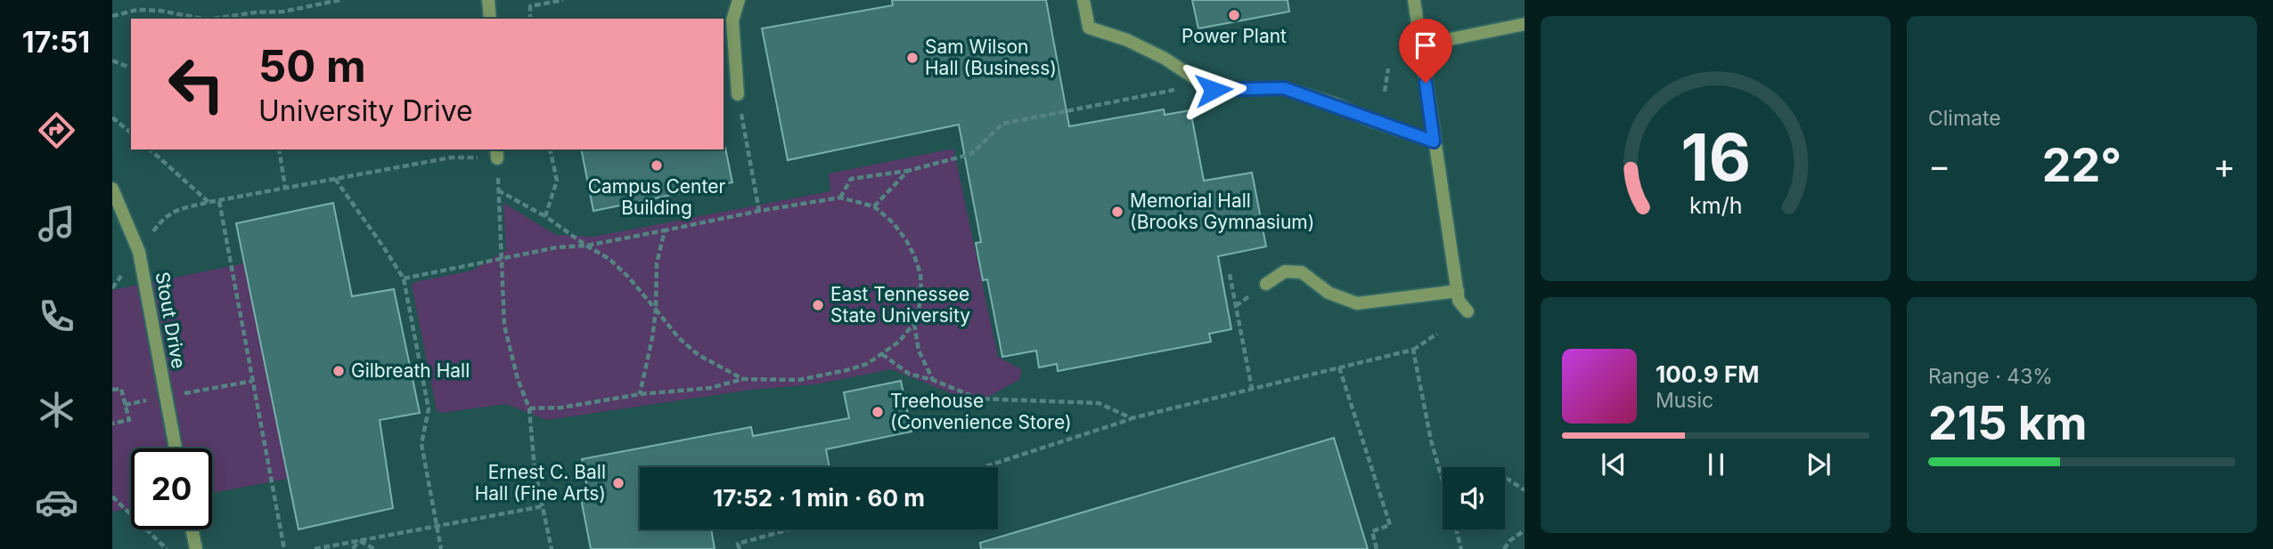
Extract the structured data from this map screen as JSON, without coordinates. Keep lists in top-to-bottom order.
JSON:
{
  "streets": {
    "street": ["Stout Drive"]
  },
  "places": [
    "Power Plant",
    "Sam Wilson Hall (Business)",
    "Campus Center Building",
    "Memorial Hall (Brooks Gymnasium)",
    "East Tennessee State University",
    "Gilbreath Hall",
    "Treehouse (Convenience Store)",
    "Ernest C. Ball Hall (Fine Arts)"
  ],
  "page": {
    "tabs": "17:51",
    "tile": [
      "Climate",
      ["Range · 43%", "215 km"]
    ],
    "turn": ["50 m", "University Drive"],
    "heat": ["−", "22°", "+"],
    "song": ["100.9 FM", "Music"],
    "limit": "20",
    "trip": "17:52 · 1 min · 60 m",
    "gauge": ["16", "km/h"]
  }
}
